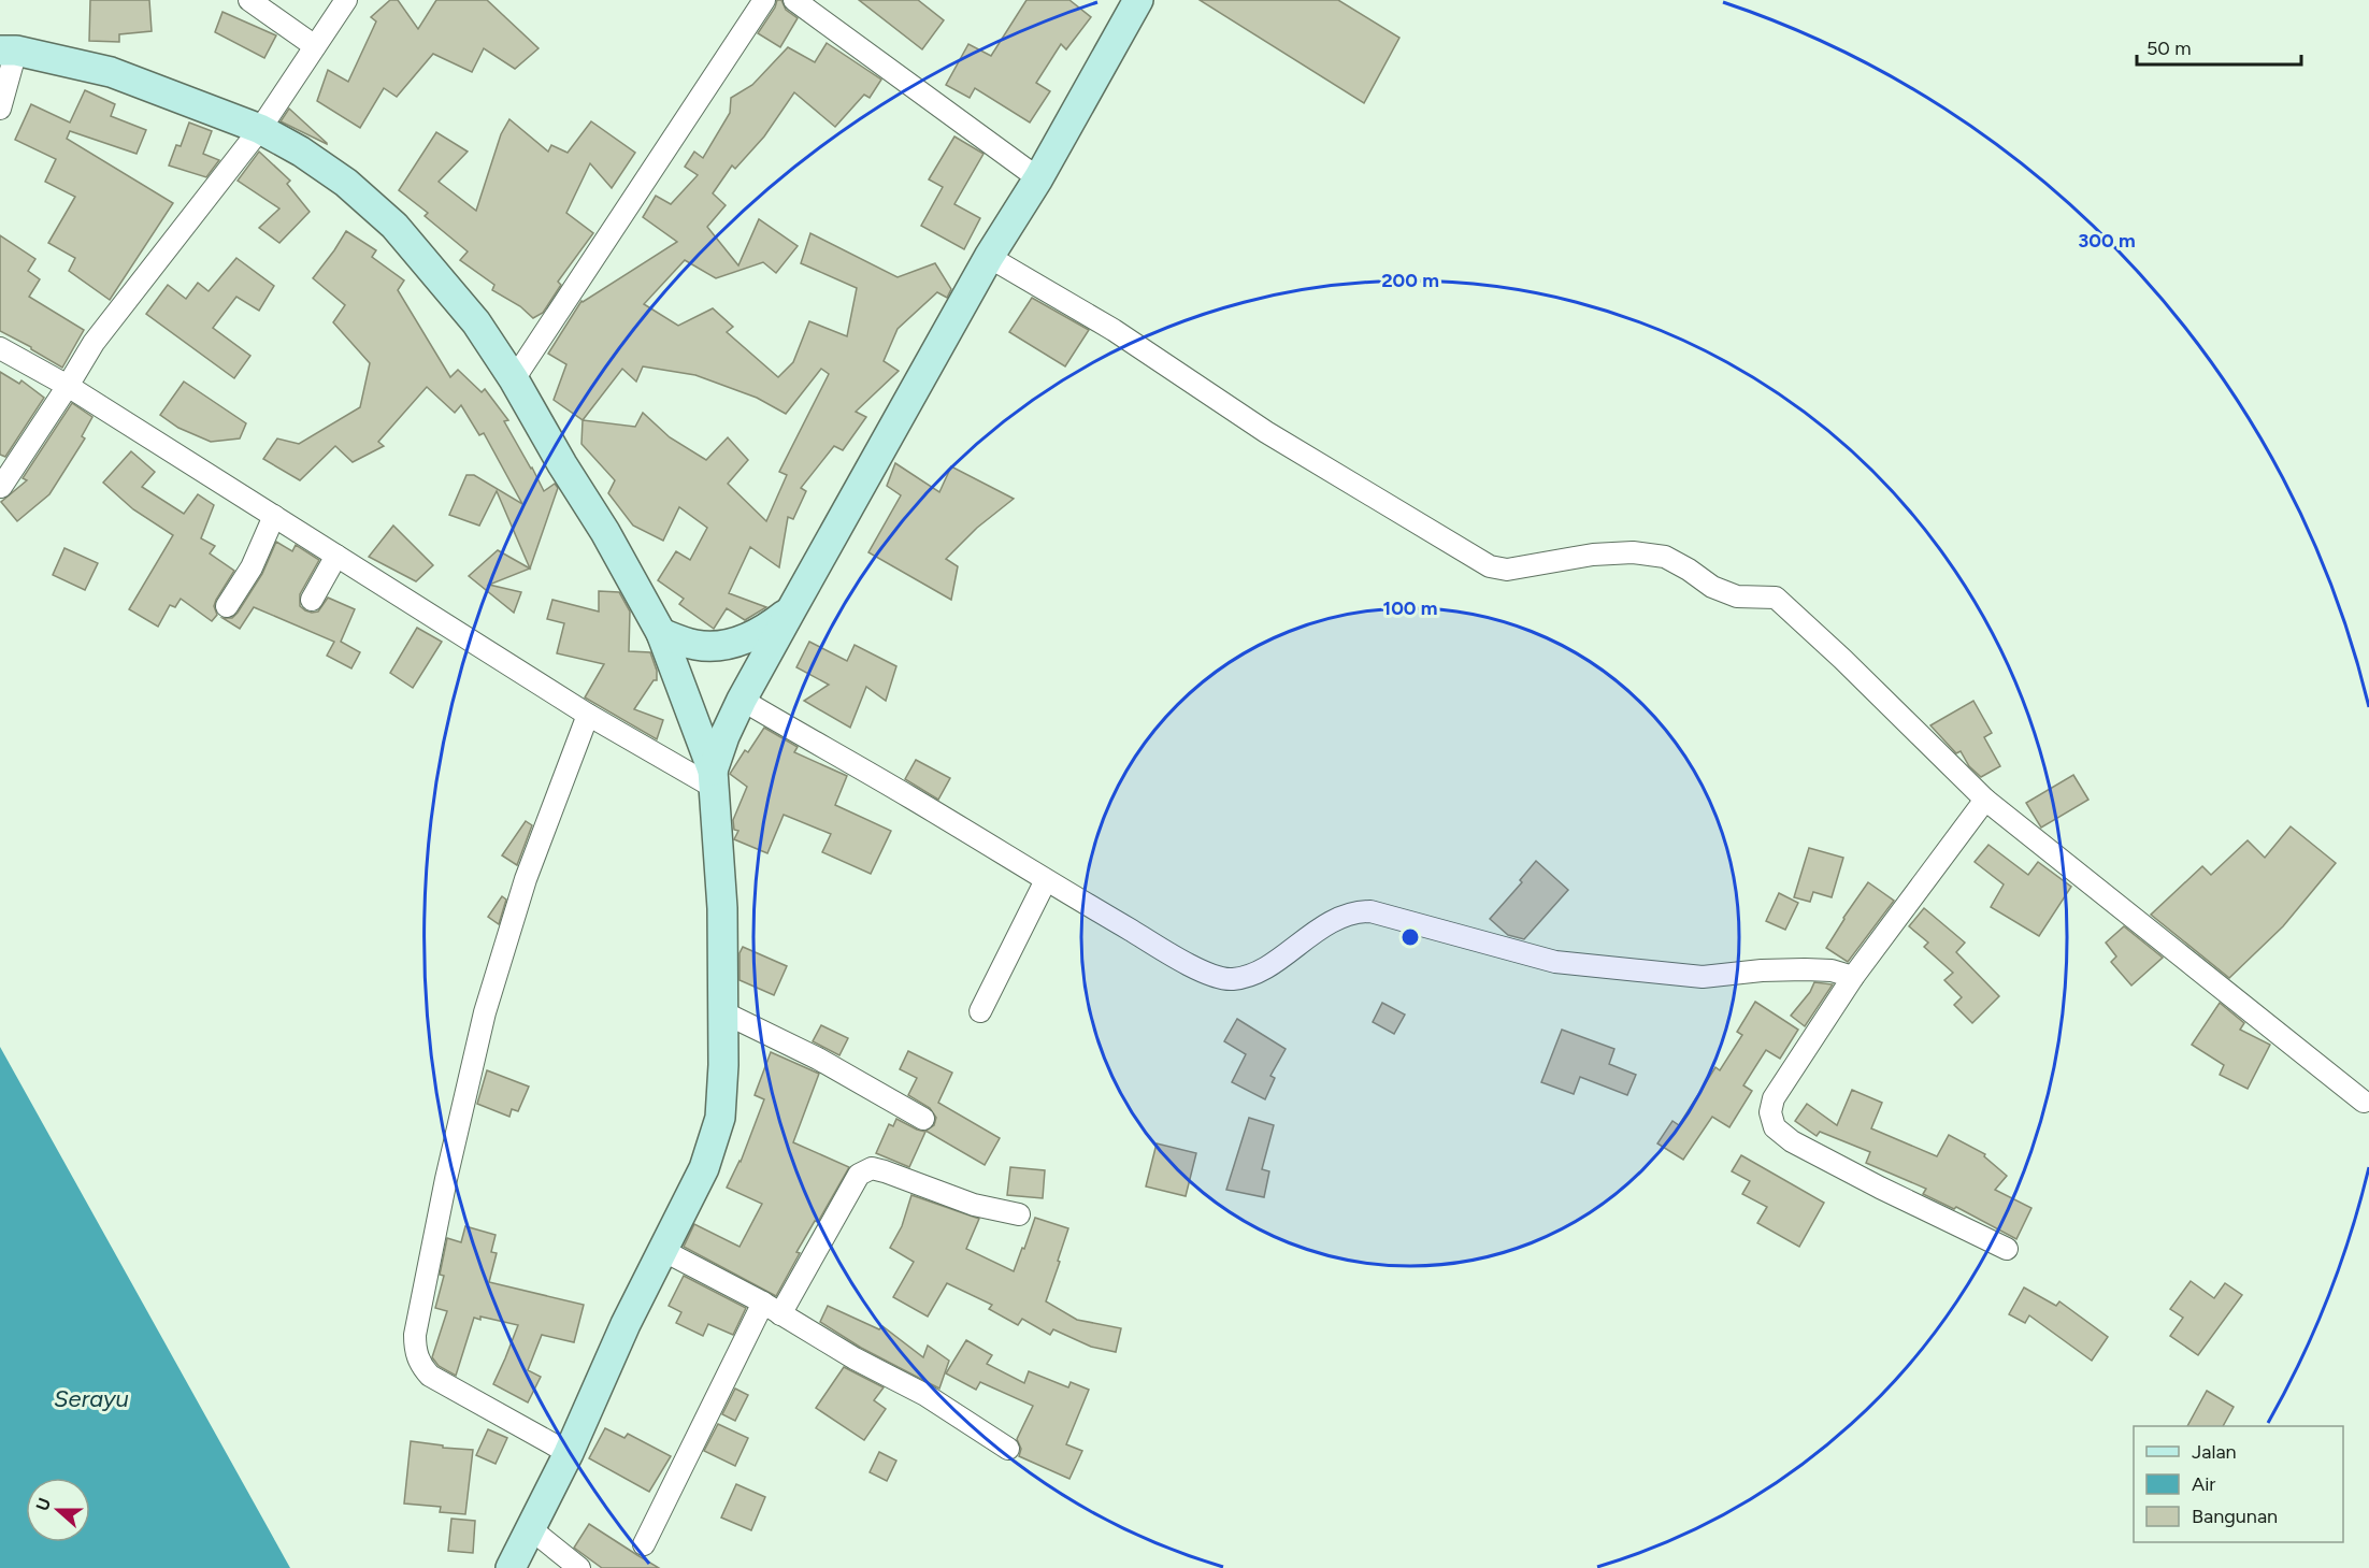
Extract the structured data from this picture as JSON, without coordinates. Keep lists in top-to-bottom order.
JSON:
{
  "water": ["Serayu"],
  "legend": ["Jalan", "Air", "Bangunan"],
  "scale_bar": "50 m",
  "north": "left",
  "rings": ["300 m", "200 m", "100 m"]
}
